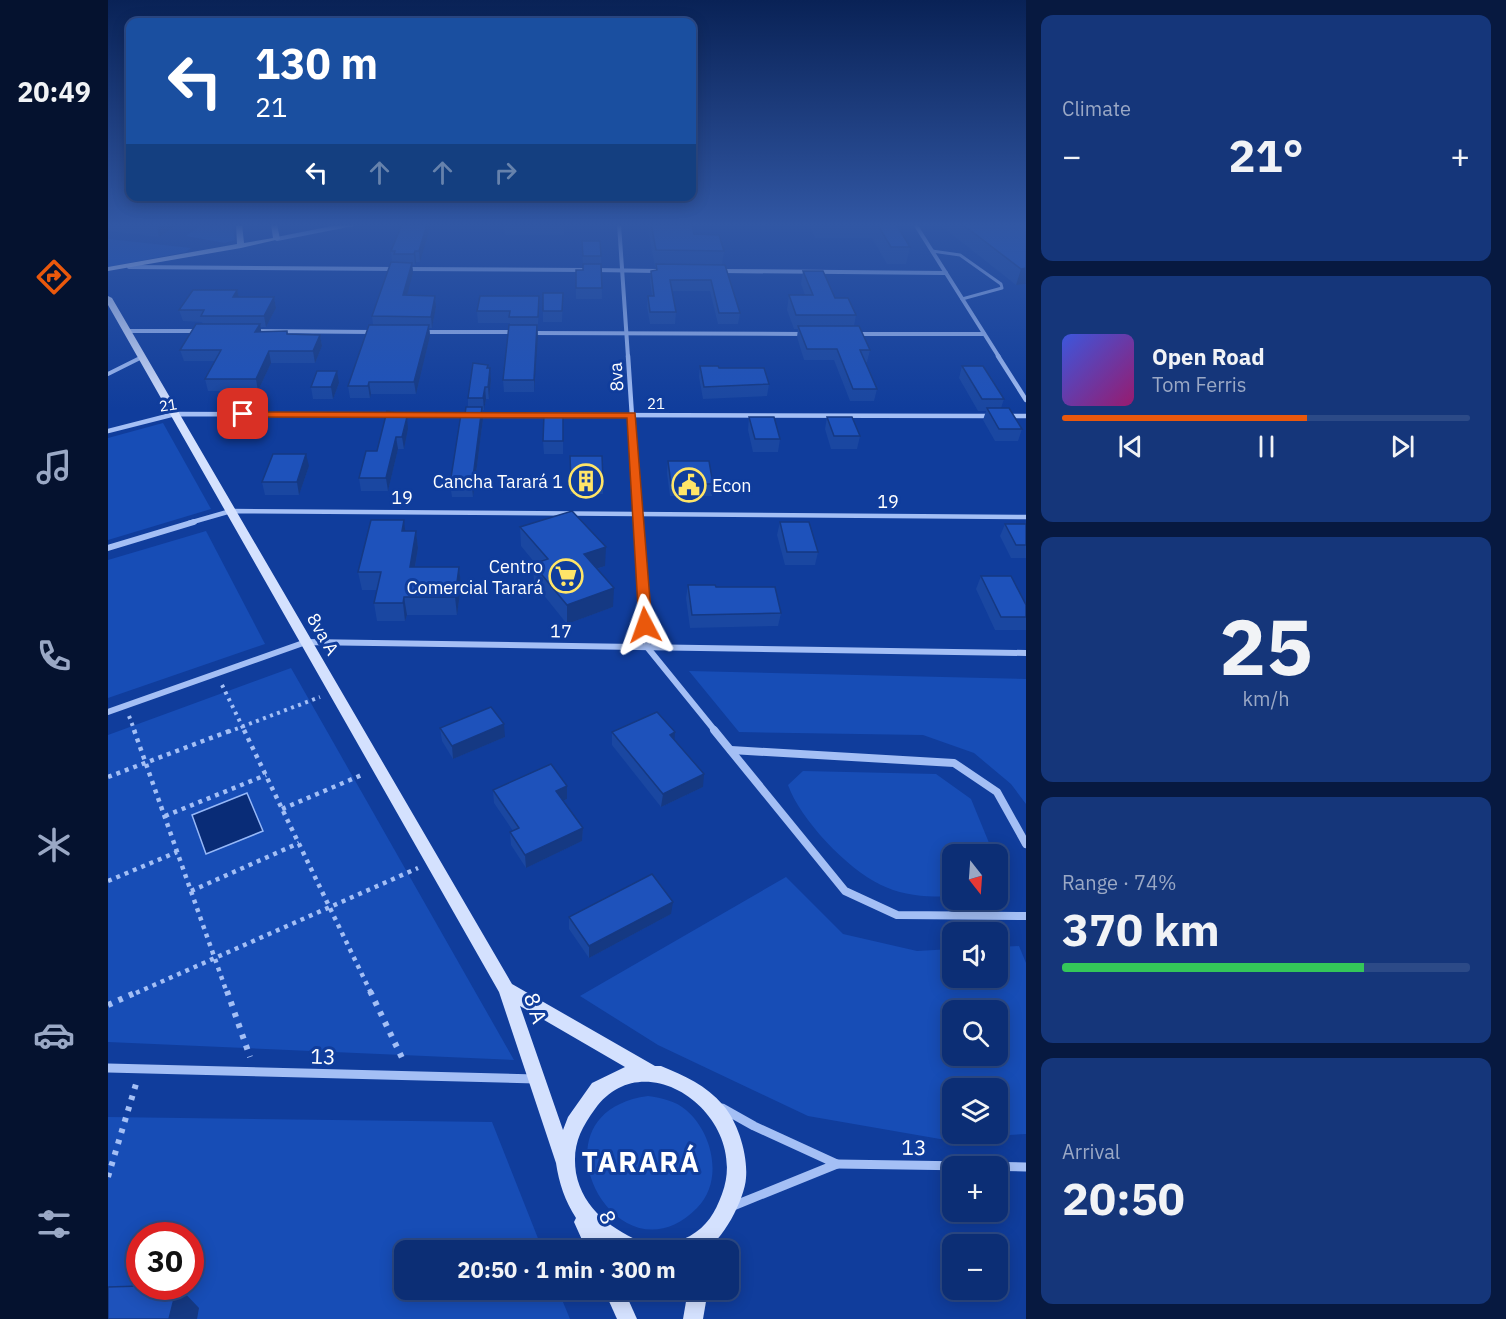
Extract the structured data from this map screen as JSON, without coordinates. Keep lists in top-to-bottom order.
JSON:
{
  "streets": {
    "street": [
      "8va",
      "21",
      "19",
      "17",
      "8va A",
      "8 A",
      "13",
      "8"
    ]
  },
  "crossings": [
    ["8va", "21"],
    ["8va", "19"],
    ["8va", "17"],
    ["21", "8va A"],
    ["19", "8va A"],
    ["17", "8va A"],
    ["8va A", "8 A"],
    ["8 A", "13"]
  ],
  "districts": ["TARARÁ"],
  "places": {
    "building": ["Cancha Tarará 1"],
    "public building": ["Econ"],
    "supermarket": ["Centro Comercial Tarará"]
  },
  "north": "bottom",
  "page": {
    "tabs": "20:49",
    "tile": [
      "Climate",
      ["25", "km/h"],
      ["Range · 74%", "370 km"],
      ["Arrival", "20:50"]
    ],
    "turn": ["130 m", "21"],
    "heat": ["−", "21°", "+"],
    "song": ["Open Road", "Tom Ferris"],
    "map_buttons": ["+", "−"],
    "limit": "30",
    "trip": "20:50 · 1 min · 300 m"
  }
}
